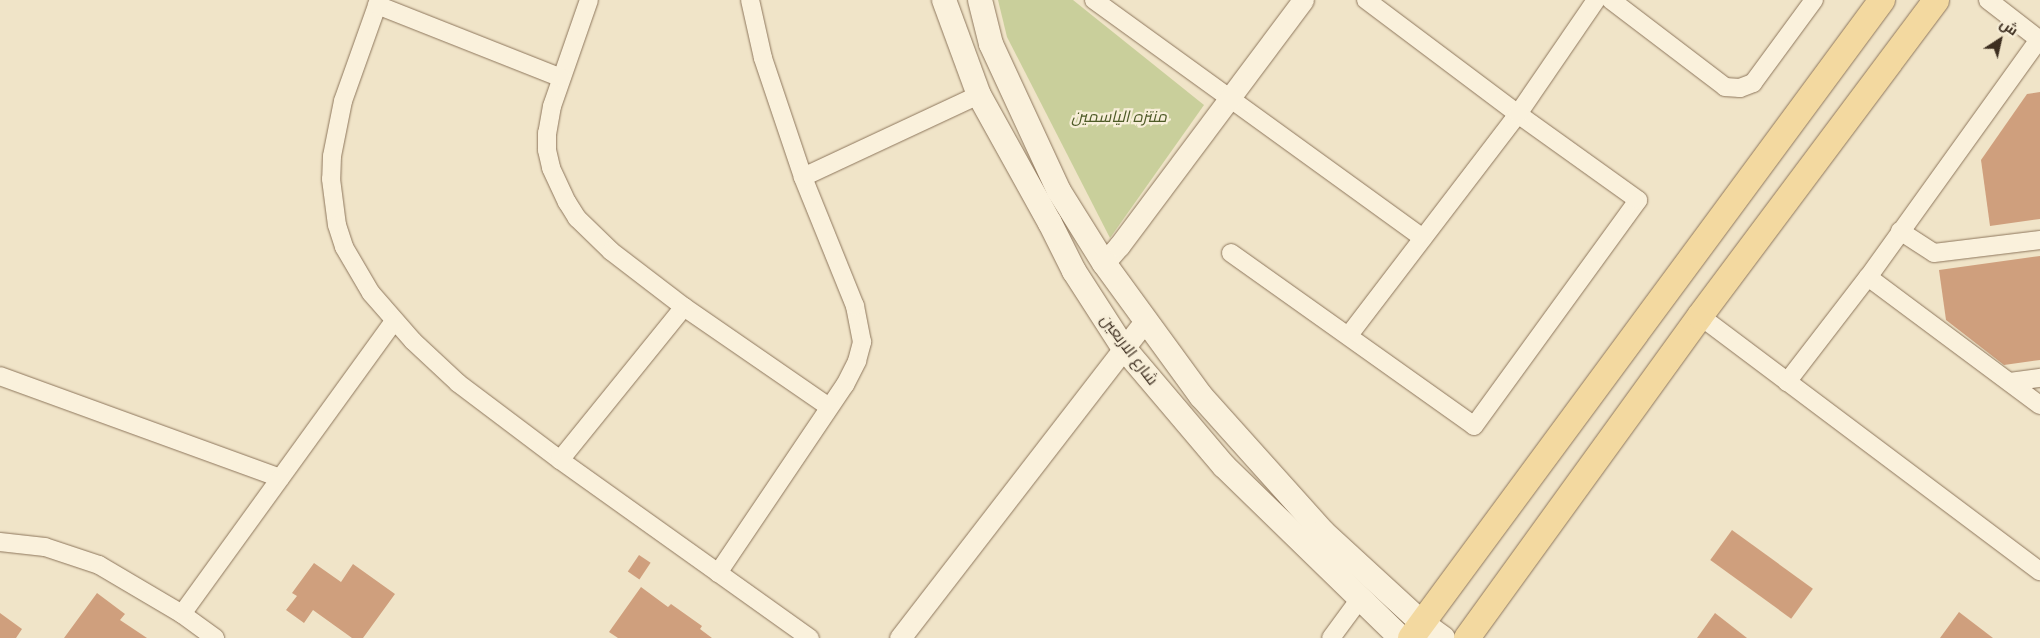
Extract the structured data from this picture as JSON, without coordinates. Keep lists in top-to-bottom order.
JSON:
{
  "streets": {
    "main road": ["شارع الاربعين"]
  },
  "parks": ["منتزه الياسمين"],
  "north": "top right"
}
